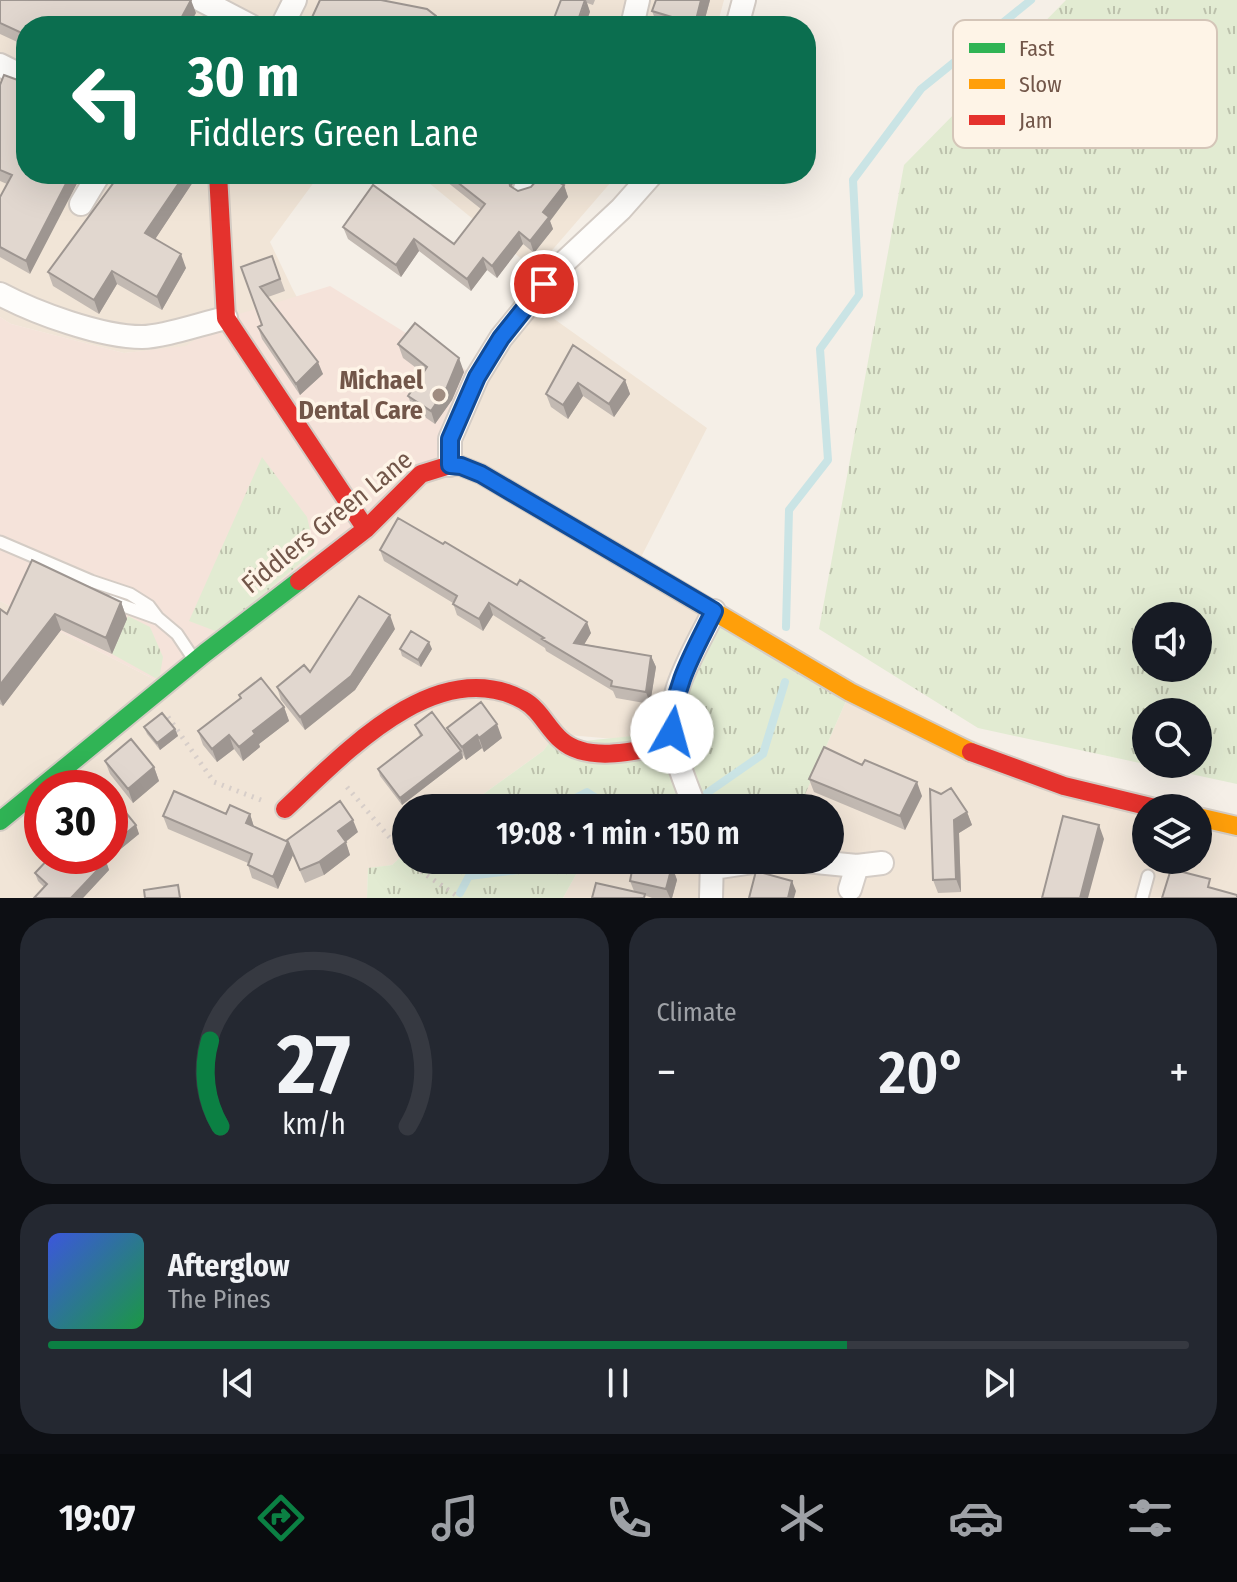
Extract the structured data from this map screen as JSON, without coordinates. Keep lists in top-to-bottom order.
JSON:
{
  "streets": {
    "street": ["Fiddlers Green Lane"]
  },
  "places": ["Michael Dental Care"],
  "legend": ["Fast", "Slow", "Jam"],
  "page": {
    "turn": ["30 m", "Fiddlers Green Lane"],
    "limit": "30",
    "trip": "19:08 · 1 min · 150 m",
    "tile": "Climate",
    "heat": ["−", "20°", "+"],
    "song": ["Afterglow", "The Pines"],
    "tabs": "19:07",
    "gauge": ["27", "km/h"]
  }
}
